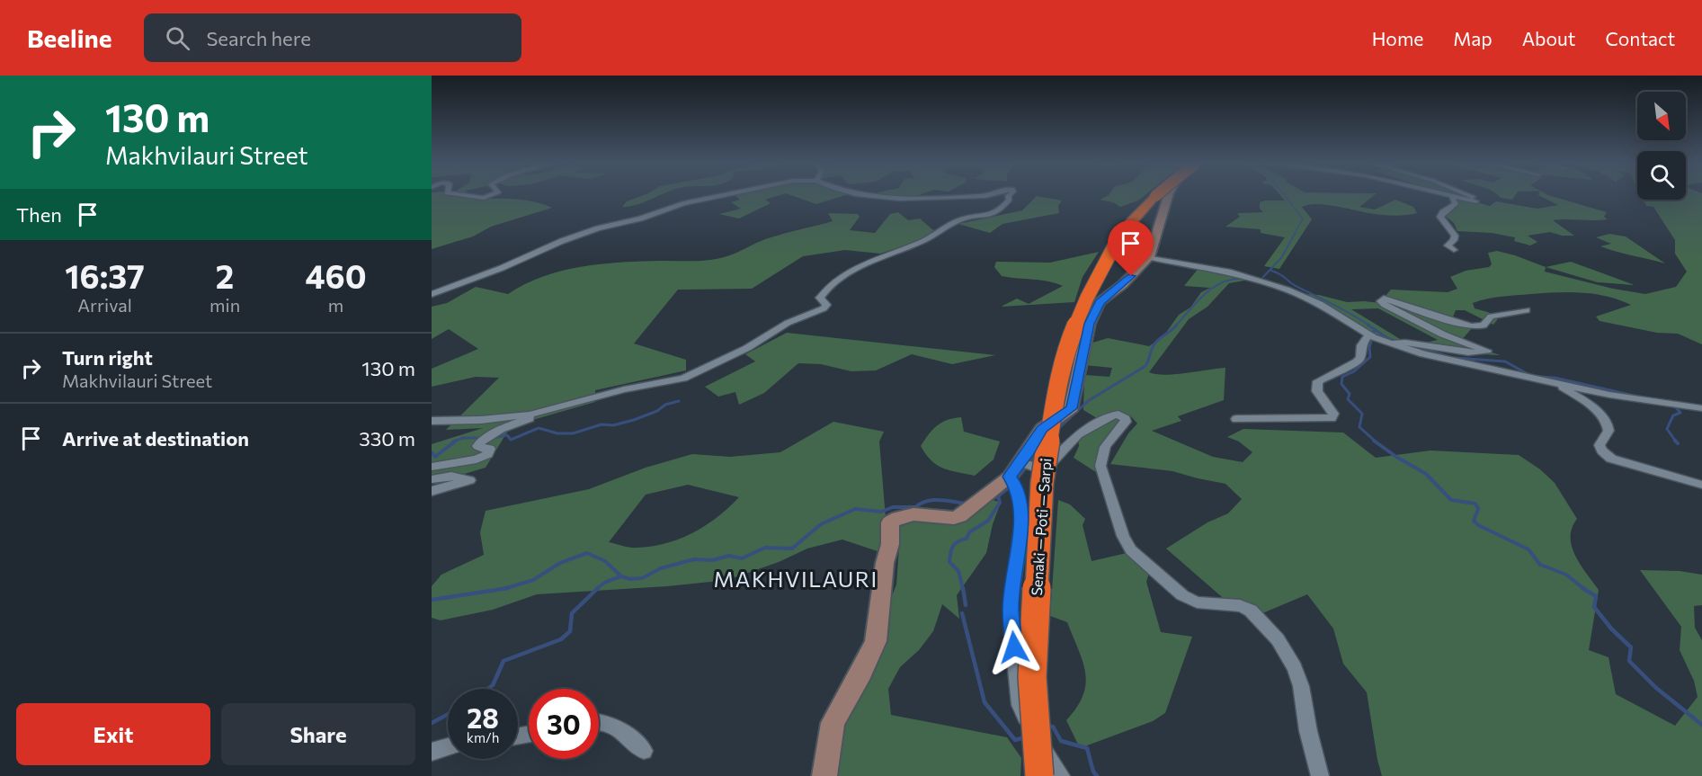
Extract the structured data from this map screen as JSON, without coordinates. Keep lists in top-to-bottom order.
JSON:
{
  "streets": {
    "highway": ["Senaki — Poti — Sarpi"]
  },
  "districts": ["MAKHVILAURI"],
  "north": "bottom right",
  "page": {
    "header": "Beeline",
    "search": "Search here",
    "nav": [
      "Home",
      "Map",
      "About",
      "Contact"
    ],
    "turn": ["130 m", "Makhvilauri Street"],
    "then": "Then",
    "eta": [
      "16:37",
      "Arrival",
      "2",
      "min",
      "460",
      "m"
    ],
    "list": [
      {
        "name": "Turn right",
        "note": "Makhvilauri Street",
        "value": "130 m"
      },
      {
        "name": "Arrive at destination",
        "value": "330 m"
      }
    ],
    "speed": "28 km/h",
    "limit": "30",
    "buttons": ["Exit", "Share"]
  }
}
